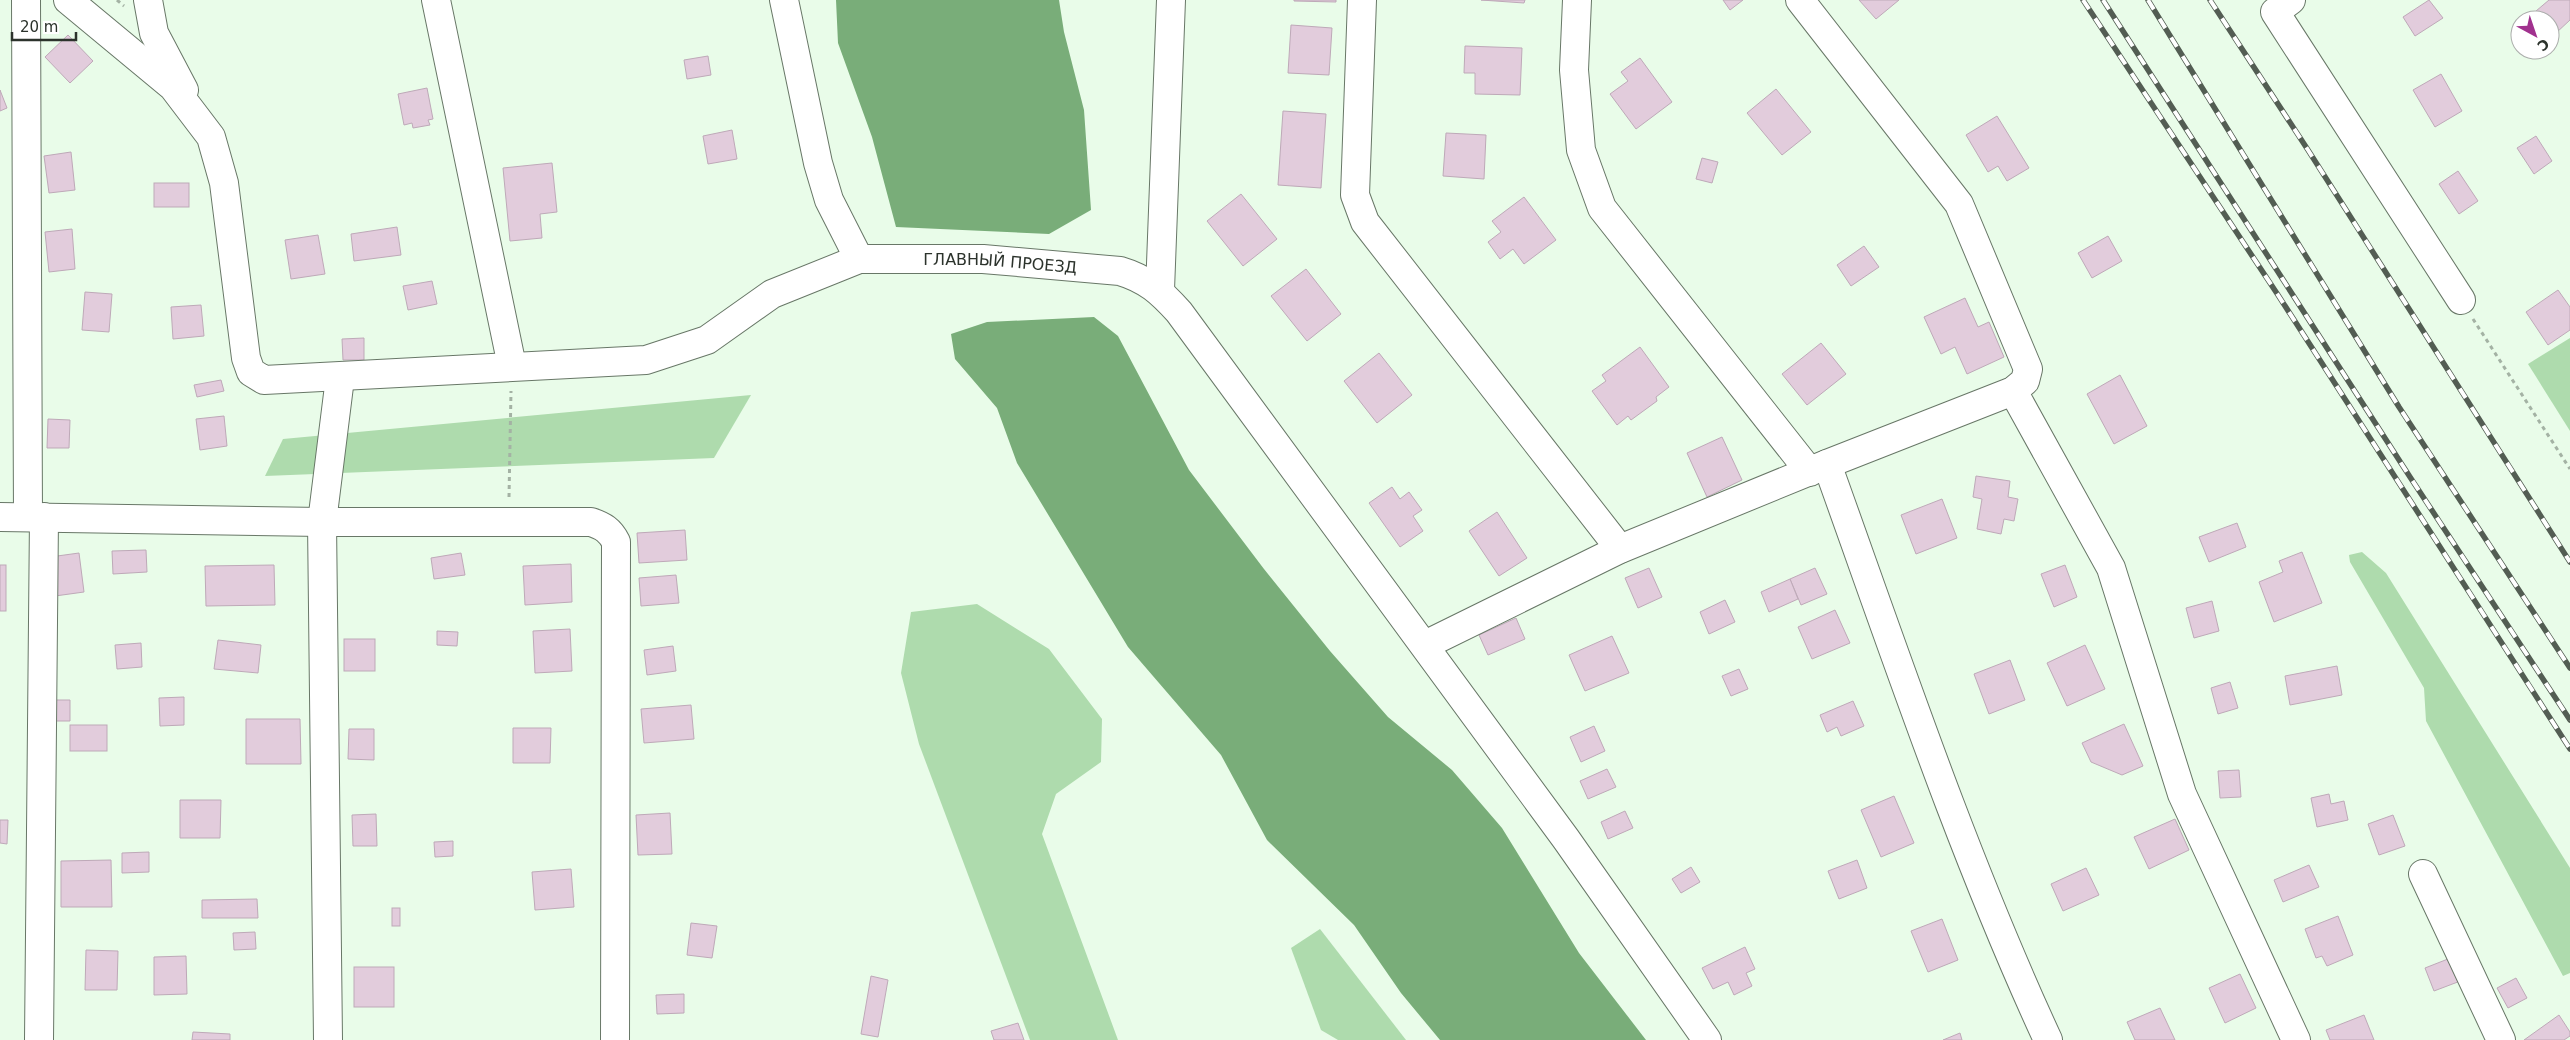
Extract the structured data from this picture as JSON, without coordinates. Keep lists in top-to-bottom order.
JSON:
{
  "streets": {
    "street": ["ГЛАВНЫЙ ПРОЕЗД"]
  },
  "scale_bar": "20 m",
  "north": "bottom right"
}
